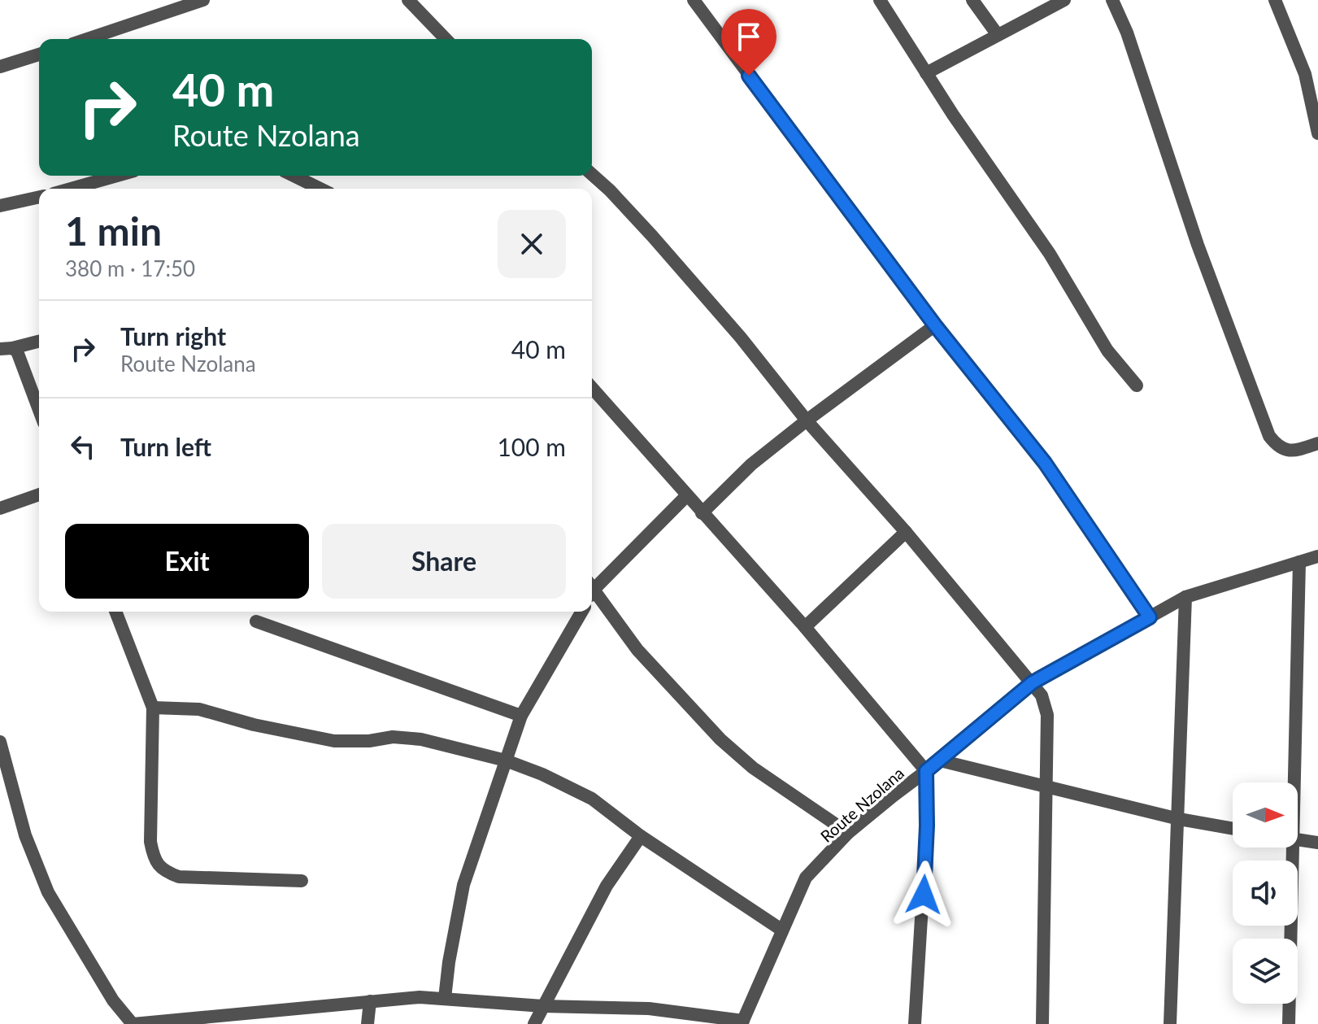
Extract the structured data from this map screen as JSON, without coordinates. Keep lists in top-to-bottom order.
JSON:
{
  "streets": {
    "street": ["Route Nzolana"]
  },
  "north": "right",
  "page": {
    "turn": ["40 m", "Route Nzolana"],
    "heading": ["1 min", "380 m · 17:50"],
    "list": [
      {
        "name": "Turn right",
        "note": "Route Nzolana",
        "value": "40 m"
      },
      {
        "name": "Turn left",
        "value": "100 m"
      }
    ],
    "buttons": ["Exit", "Share"]
  }
}
